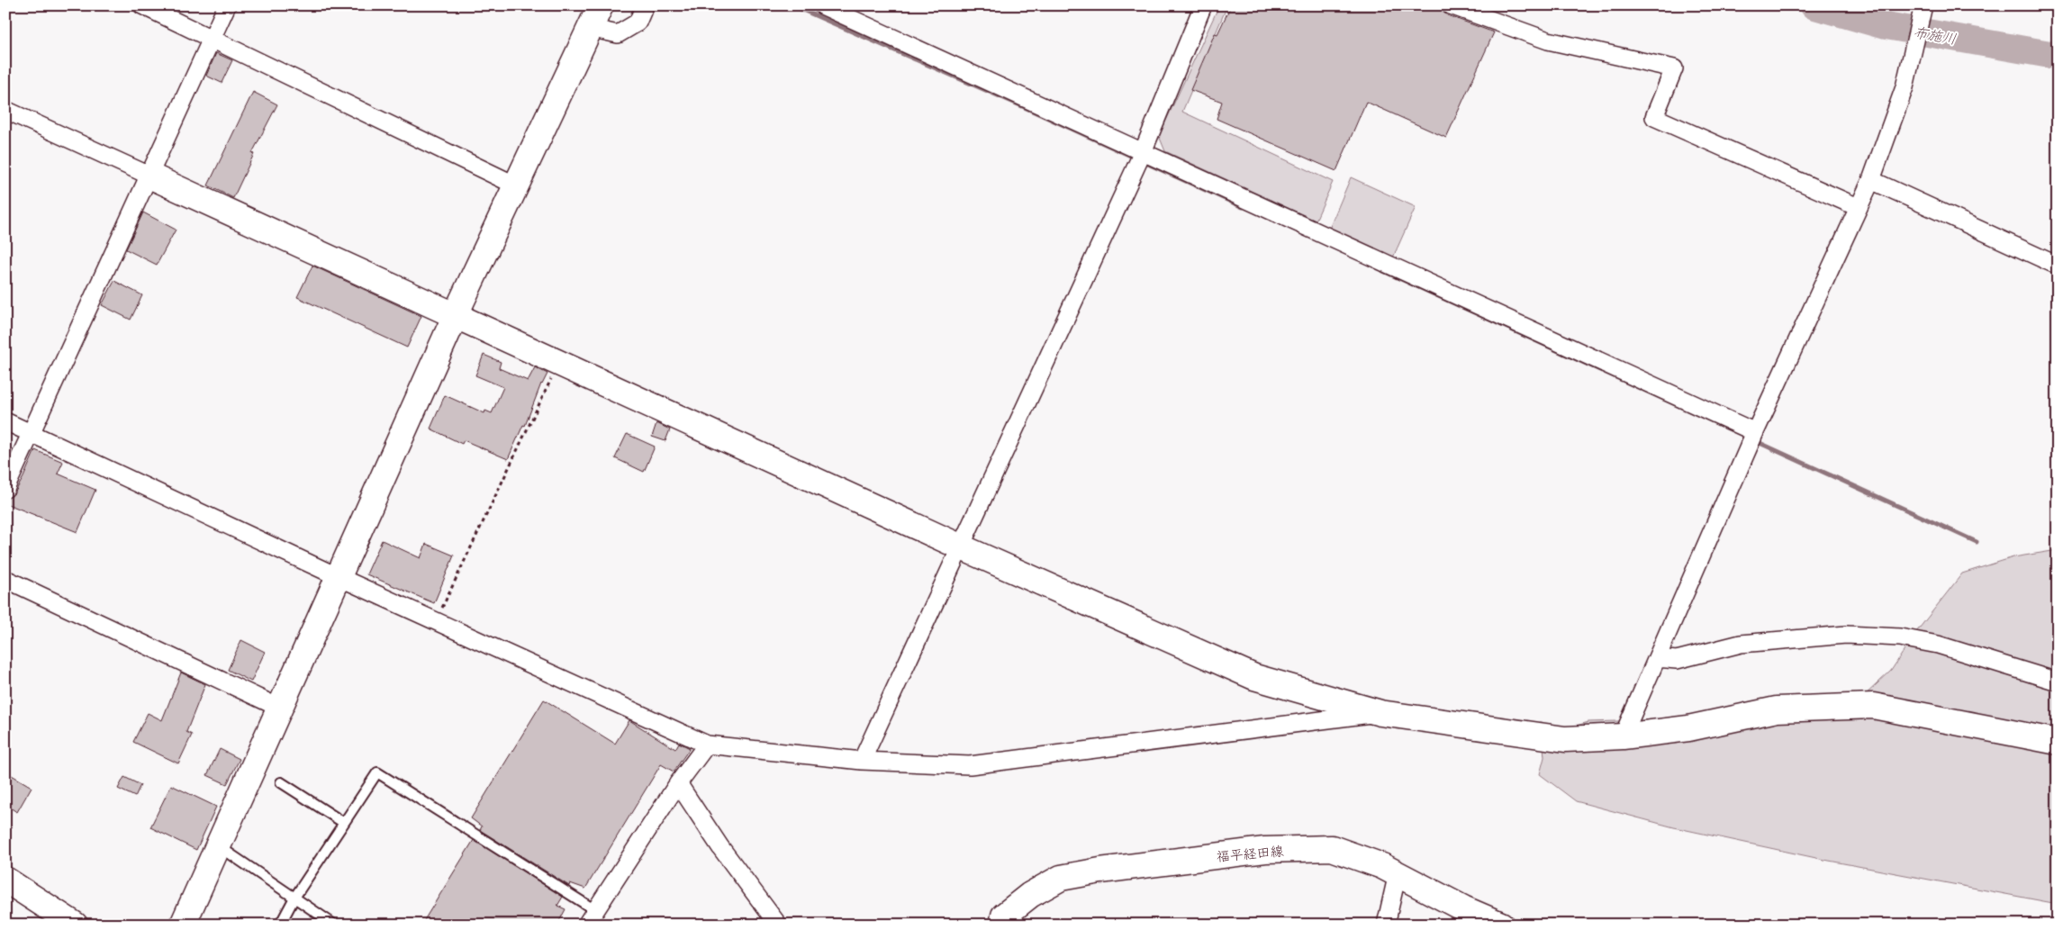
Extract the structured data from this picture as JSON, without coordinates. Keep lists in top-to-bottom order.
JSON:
{
  "streets": {
    "street": ["福平経田線"]
  },
  "water": ["布施川"]
}
